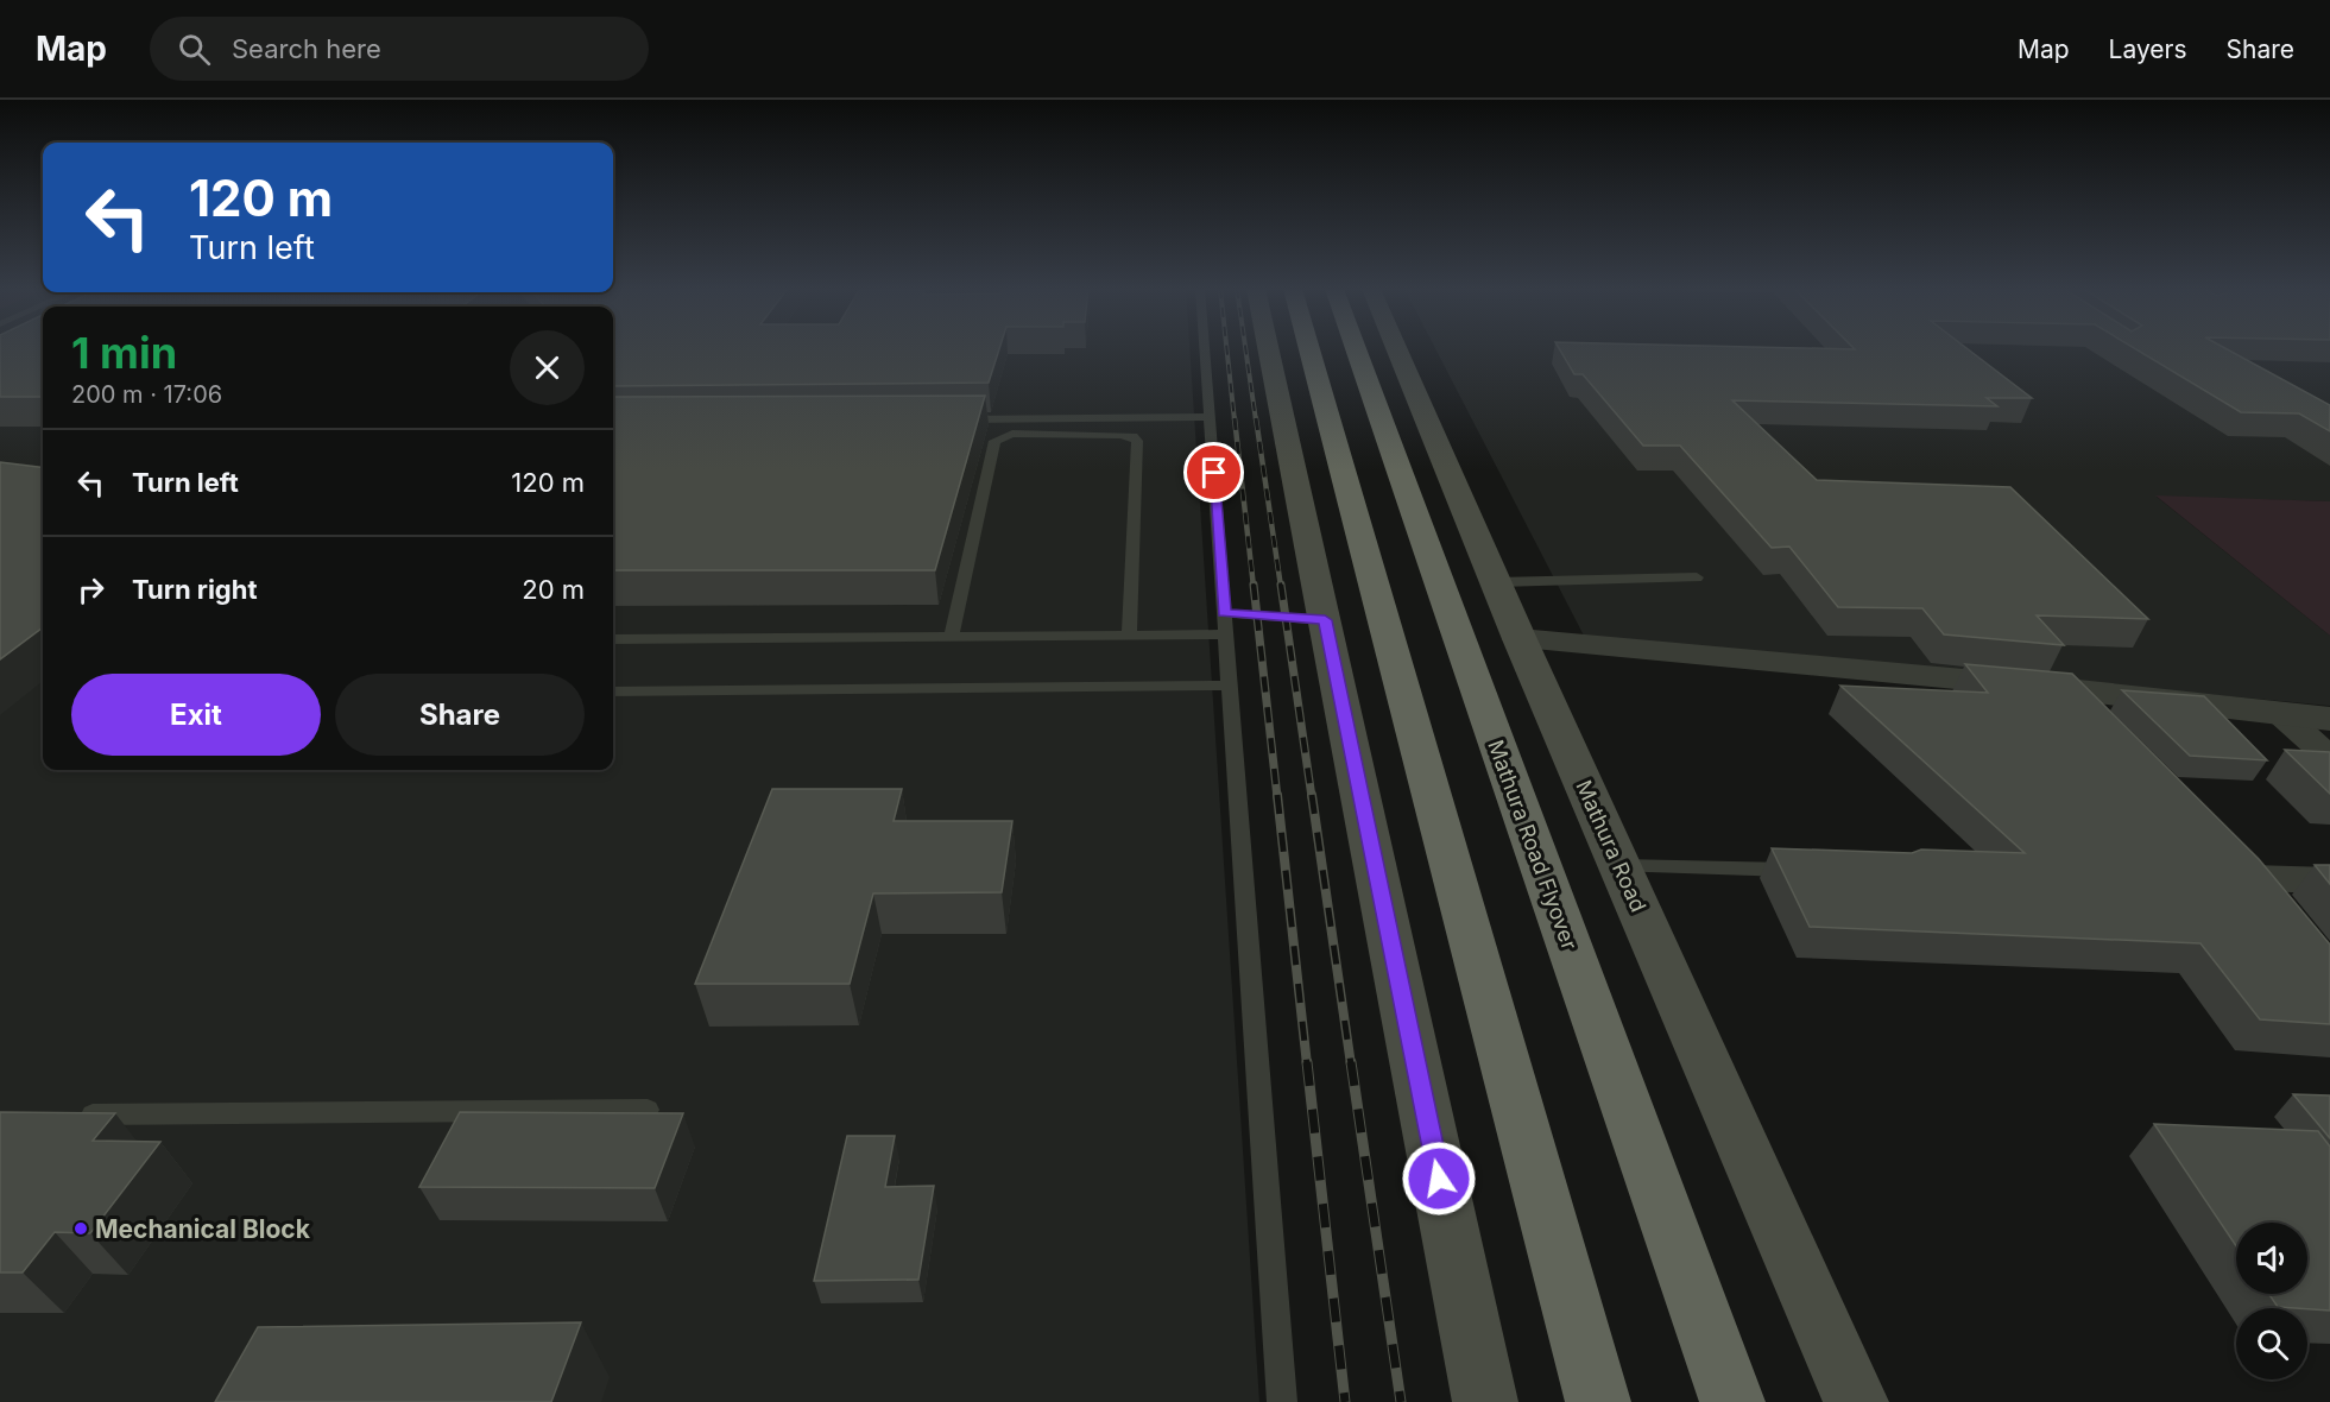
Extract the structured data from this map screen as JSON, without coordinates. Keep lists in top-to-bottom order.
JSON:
{
  "streets": {
    "highway": ["Mathura Road Flyover"],
    "main road": ["Mathura Road"]
  },
  "places": ["Mechanical Block"],
  "page": {
    "header": "Map",
    "search": "Search here",
    "nav": ["Map", "Layers", "Share"],
    "turn": ["120 m", "Turn left"],
    "heading": ["1 min", "200 m · 17:06"],
    "list": [
      {
        "name": "Turn left",
        "value": "120 m"
      },
      {
        "name": "Turn right",
        "value": "20 m"
      }
    ],
    "buttons": ["Exit", "Share"]
  }
}
